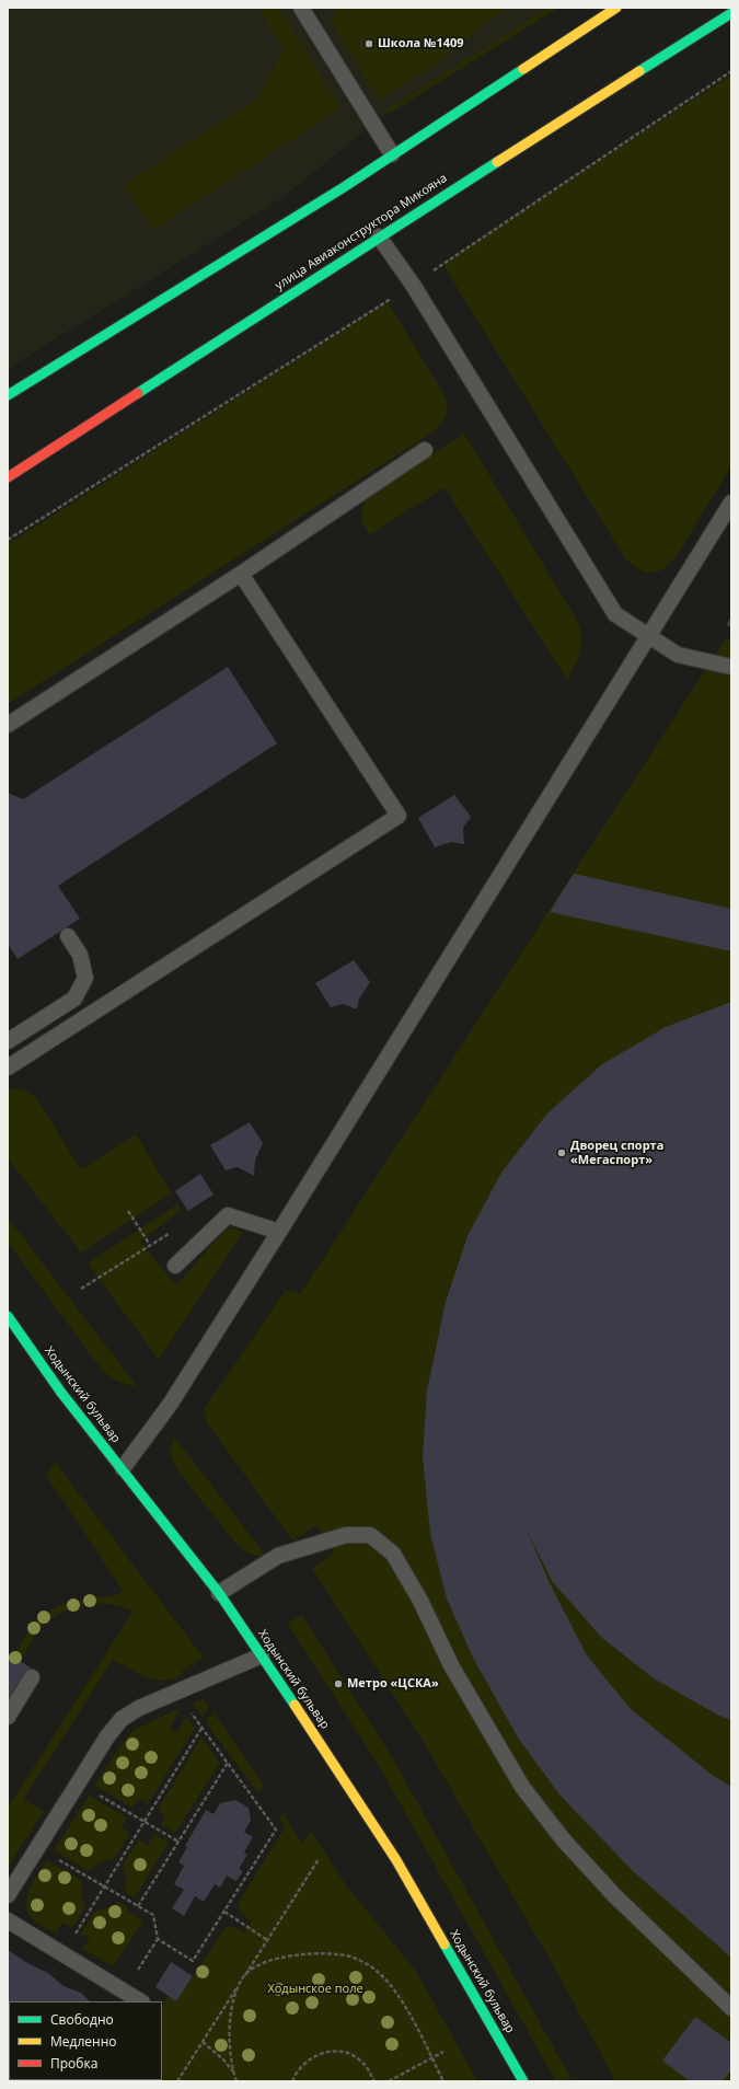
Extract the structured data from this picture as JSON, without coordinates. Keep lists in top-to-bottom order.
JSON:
{
  "streets": {
    "street": ["улица Авиаконструктора Микояна", "Ходынский бульвар"]
  },
  "parks": ["Ходынское поле"],
  "places": ["Школа №1409", "Дворец спорта «Мегаспорт»", "Метро «ЦСКА»"],
  "legend": ["Свободно", "Медленно", "Пробка"]
}
